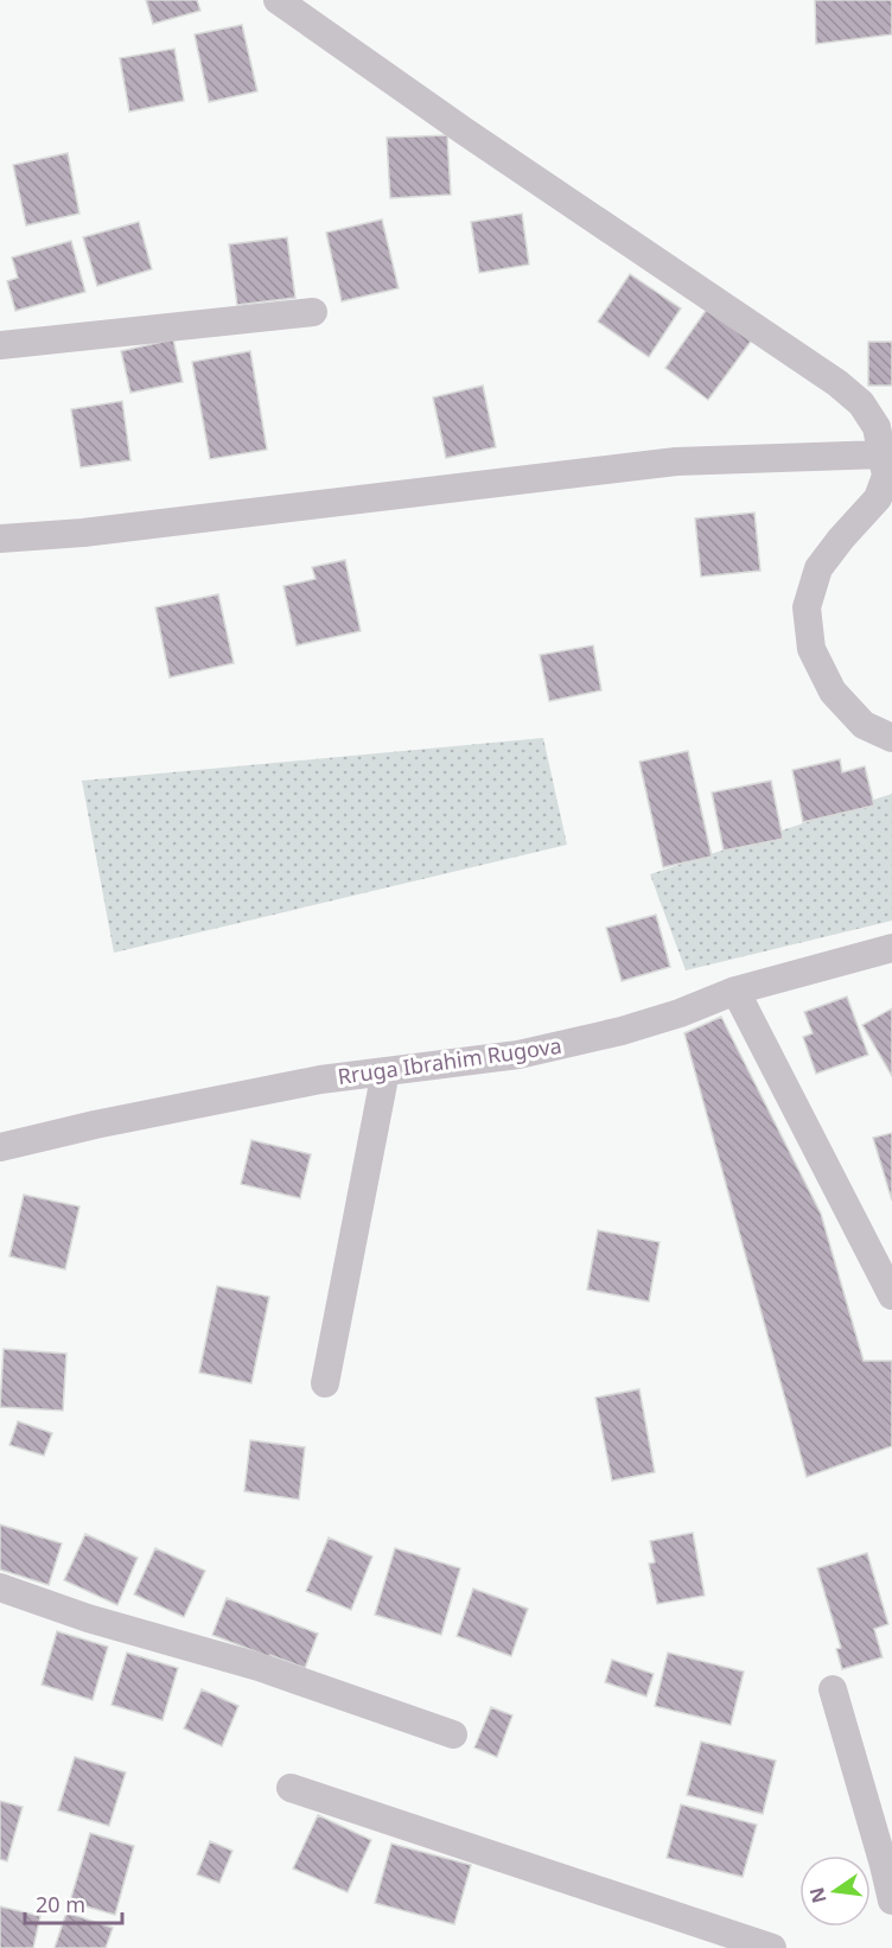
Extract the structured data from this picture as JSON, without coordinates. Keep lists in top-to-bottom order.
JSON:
{
  "streets": {
    "street": ["Rruga Ibrahim Rugova"]
  },
  "scale_bar": "20 m",
  "north": "left"
}
